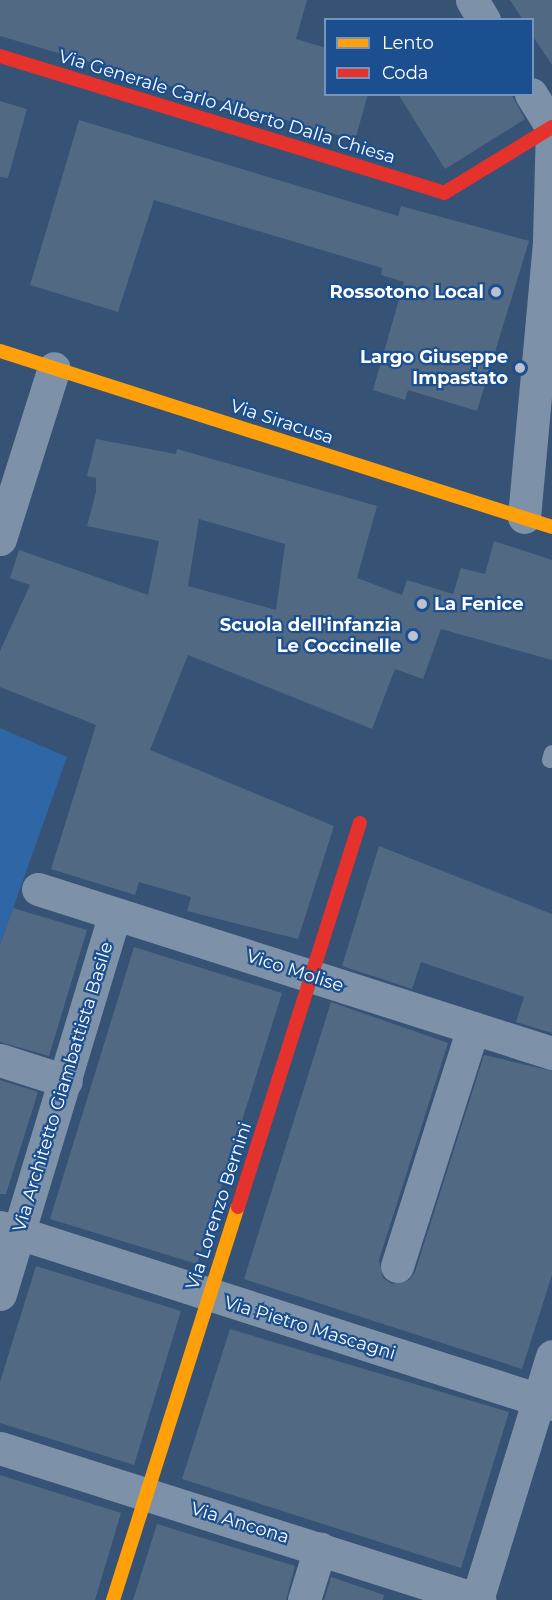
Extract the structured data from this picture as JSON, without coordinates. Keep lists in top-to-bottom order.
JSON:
{
  "streets": {
    "street": [
      "Via Generale Carlo Alberto Dalla Chiesa",
      "Via Siracusa",
      "Vico Molise",
      "Via Architetto Giambattista Basile",
      "Via Lorenzo Bernini",
      "Via Pietro Mascagni",
      "Via Ancona"
    ]
  },
  "crossings": [
    ["Vico Molise", "Via Architetto Giambattista Basile"],
    ["Vico Molise", "Via Lorenzo Bernini"],
    ["Via Architetto Giambattista Basile", "Via Pietro Mascagni"],
    ["Via Lorenzo Bernini", "Via Pietro Mascagni"],
    ["Via Lorenzo Bernini", "Via Ancona"]
  ],
  "places": [
    "Rossotono Local",
    "Largo Giuseppe Impastato",
    "La Fenice",
    "Scuola dell'infanzia Le Coccinelle"
  ],
  "legend": ["Lento", "Coda"]
}
